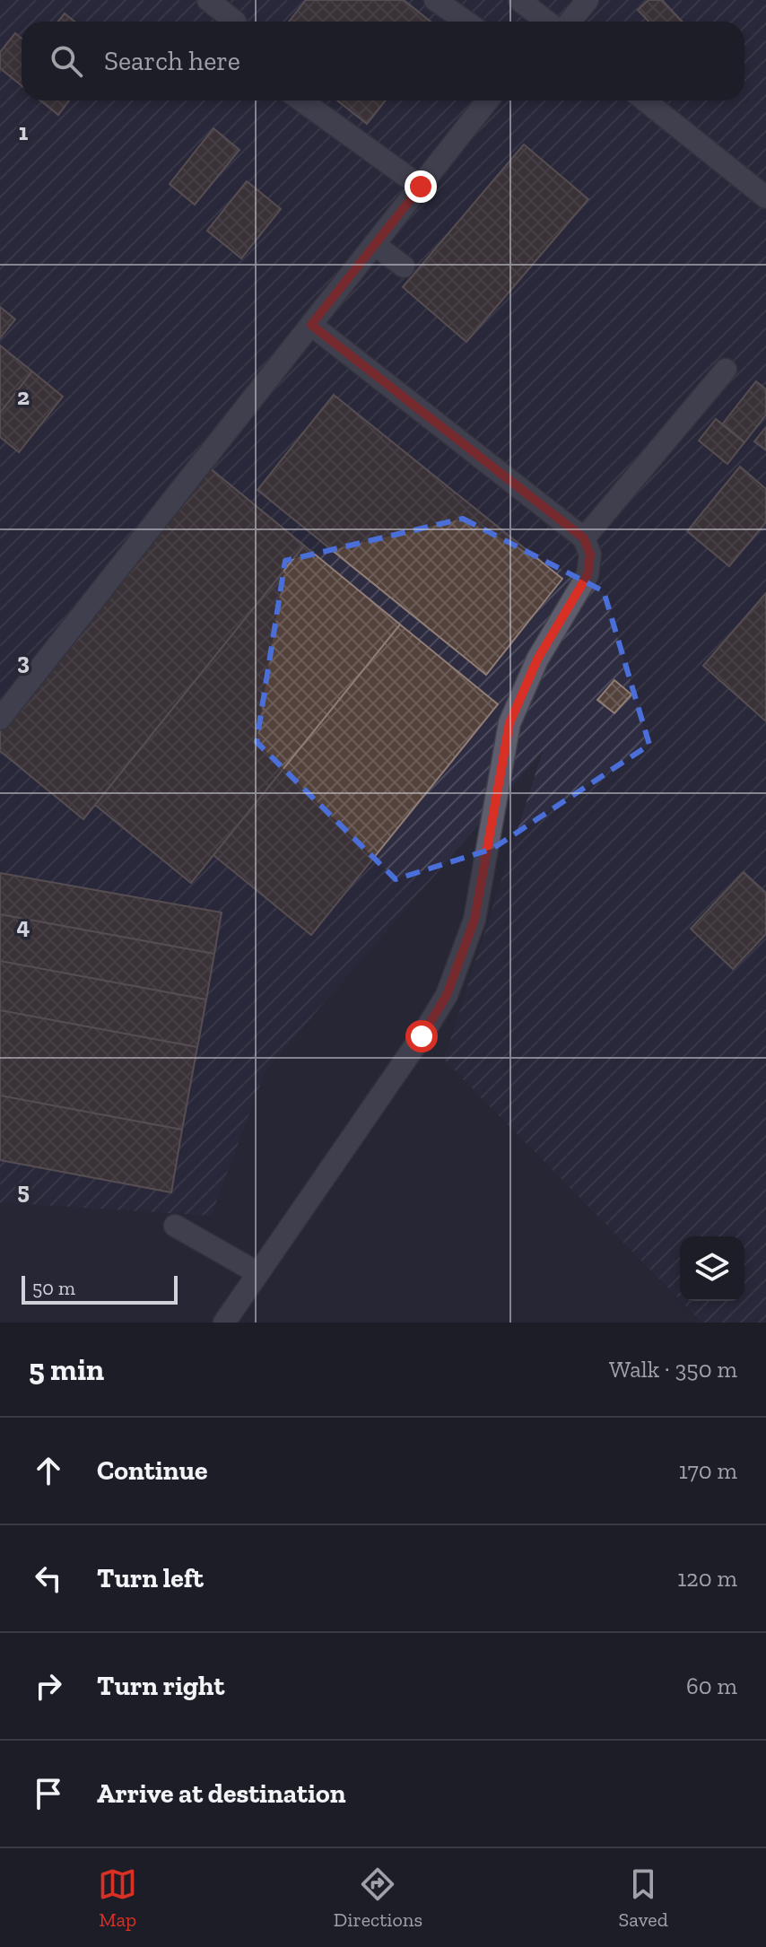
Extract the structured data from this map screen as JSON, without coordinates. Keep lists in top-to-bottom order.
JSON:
{
  "scale_bar": "50 m",
  "page": {
    "search": "Search here",
    "scale": "50 m",
    "heading": ["5 min", "Walk · 350 m"],
    "list": [
      ["Continue", "170 m"],
      ["Turn left", "120 m"],
      ["Turn right", "60 m"],
      "Arrive at destination"
    ],
    "nav": ["Map", "Directions", "Saved"]
  },
  "grid": {
    "rows": [
      "1",
      "2",
      "3",
      "4",
      "5"
    ]
  }
}
